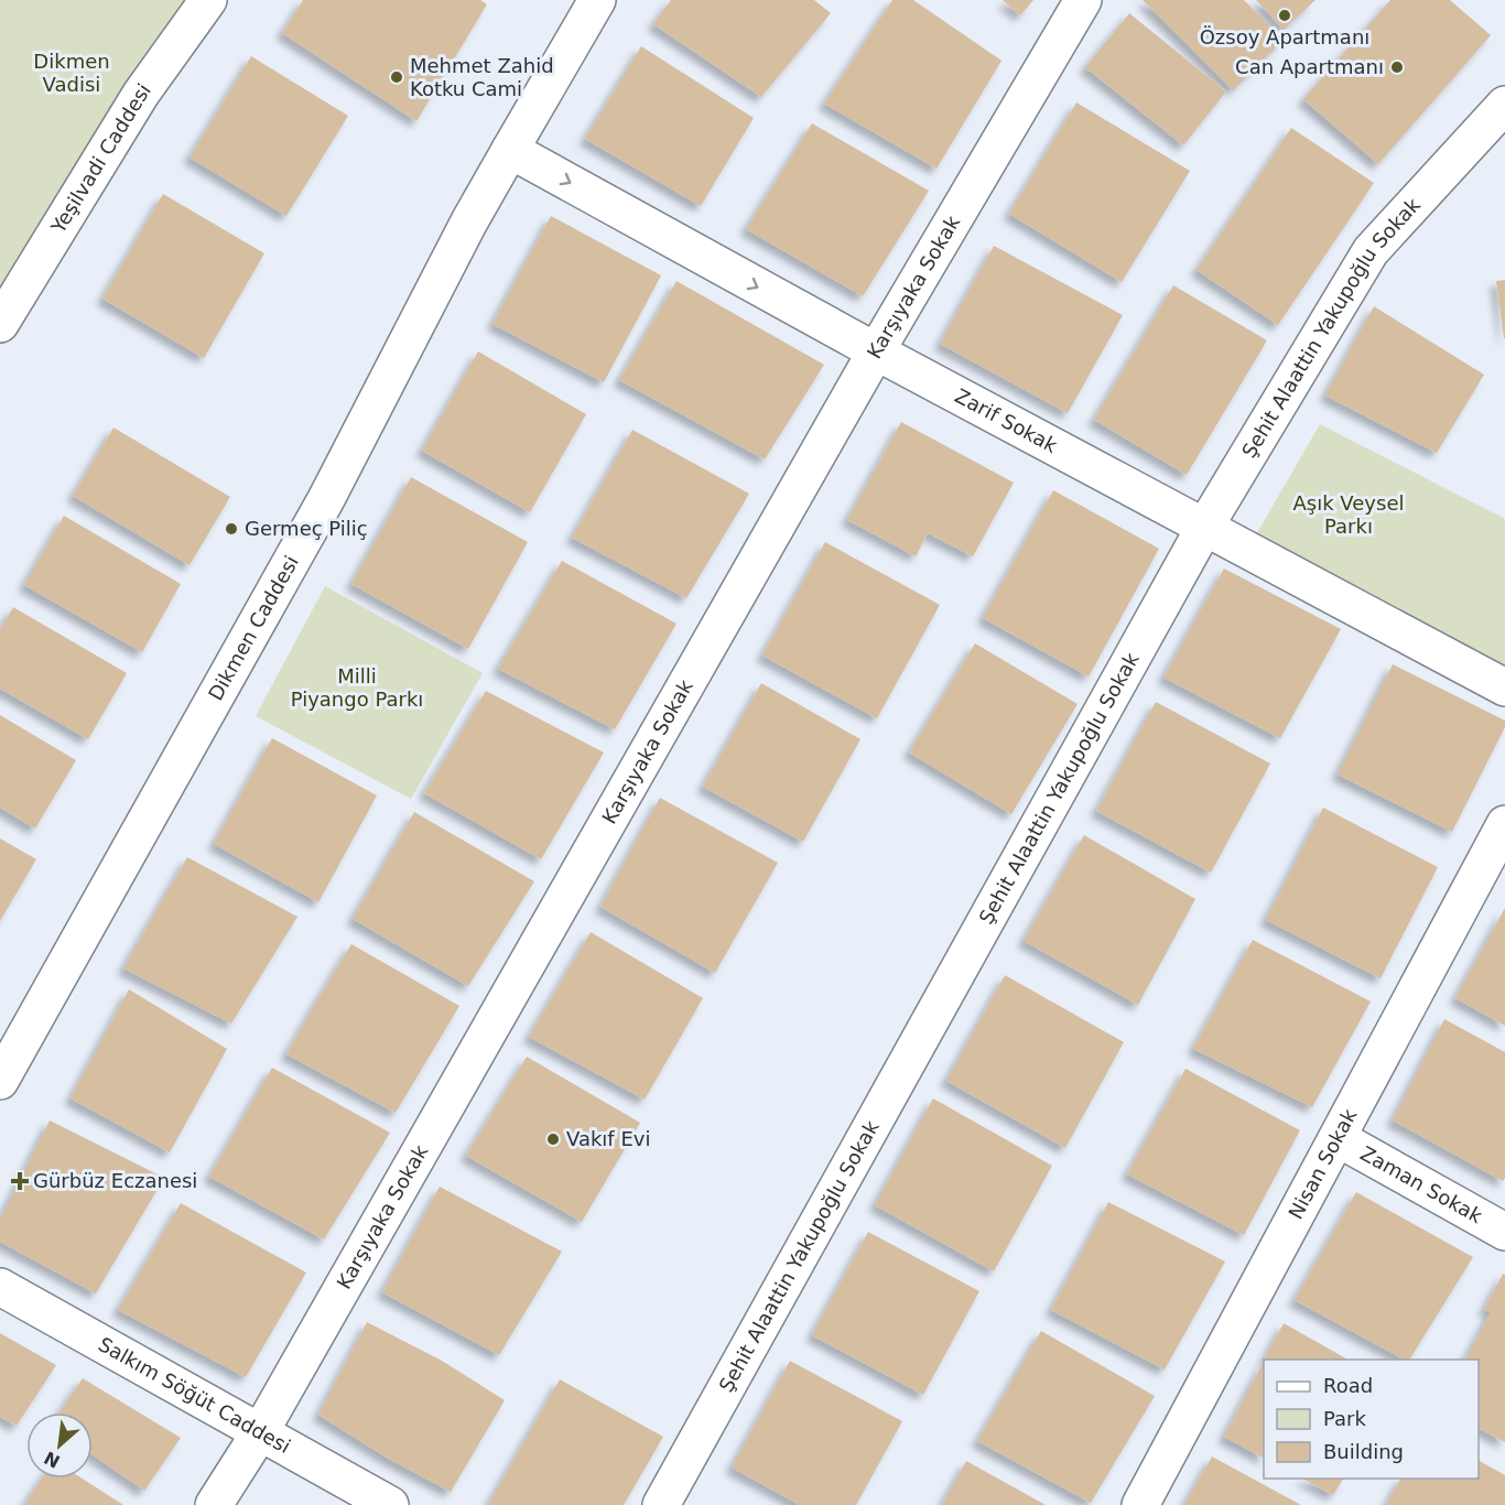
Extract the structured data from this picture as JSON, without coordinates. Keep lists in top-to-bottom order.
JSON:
{
  "streets": {
    "street": [
      "Yeşilvadi Caddesi",
      "Karşıyaka Sokak",
      "Şehit Alaattin Yakupoğlu Sokak",
      "Zarif Sokak",
      "Dikmen Caddesi",
      "Nisan Sokak",
      "Zaman Sokak",
      "Salkım Söğüt Caddesi"
    ]
  },
  "crossings": [
    ["Karşıyaka Sokak", "Zarif Sokak"],
    ["Karşıyaka Sokak", "Salkım Söğüt Caddesi"],
    ["Şehit Alaattin Yakupoğlu Sokak", "Zarif Sokak"],
    ["Zarif Sokak", "Dikmen Caddesi"],
    ["Nisan Sokak", "Zaman Sokak"]
  ],
  "one_way": ["Zarif Sokak"],
  "parks": ["Dikmen Vadisi", "Aşık Veysel Parkı", "Milli Piyango Parkı"],
  "places": {
    "other": [
      "Özsoy Apartmanı",
      "Can Apartmanı",
      "Mehmet Zahid Kotku Cami",
      "Germeç Piliç",
      "Vakıf Evi"
    ],
    "health": ["Gürbüz Eczanesi"]
  },
  "legend": ["Road", "Park", "Building"],
  "north": "bottom left"
}
